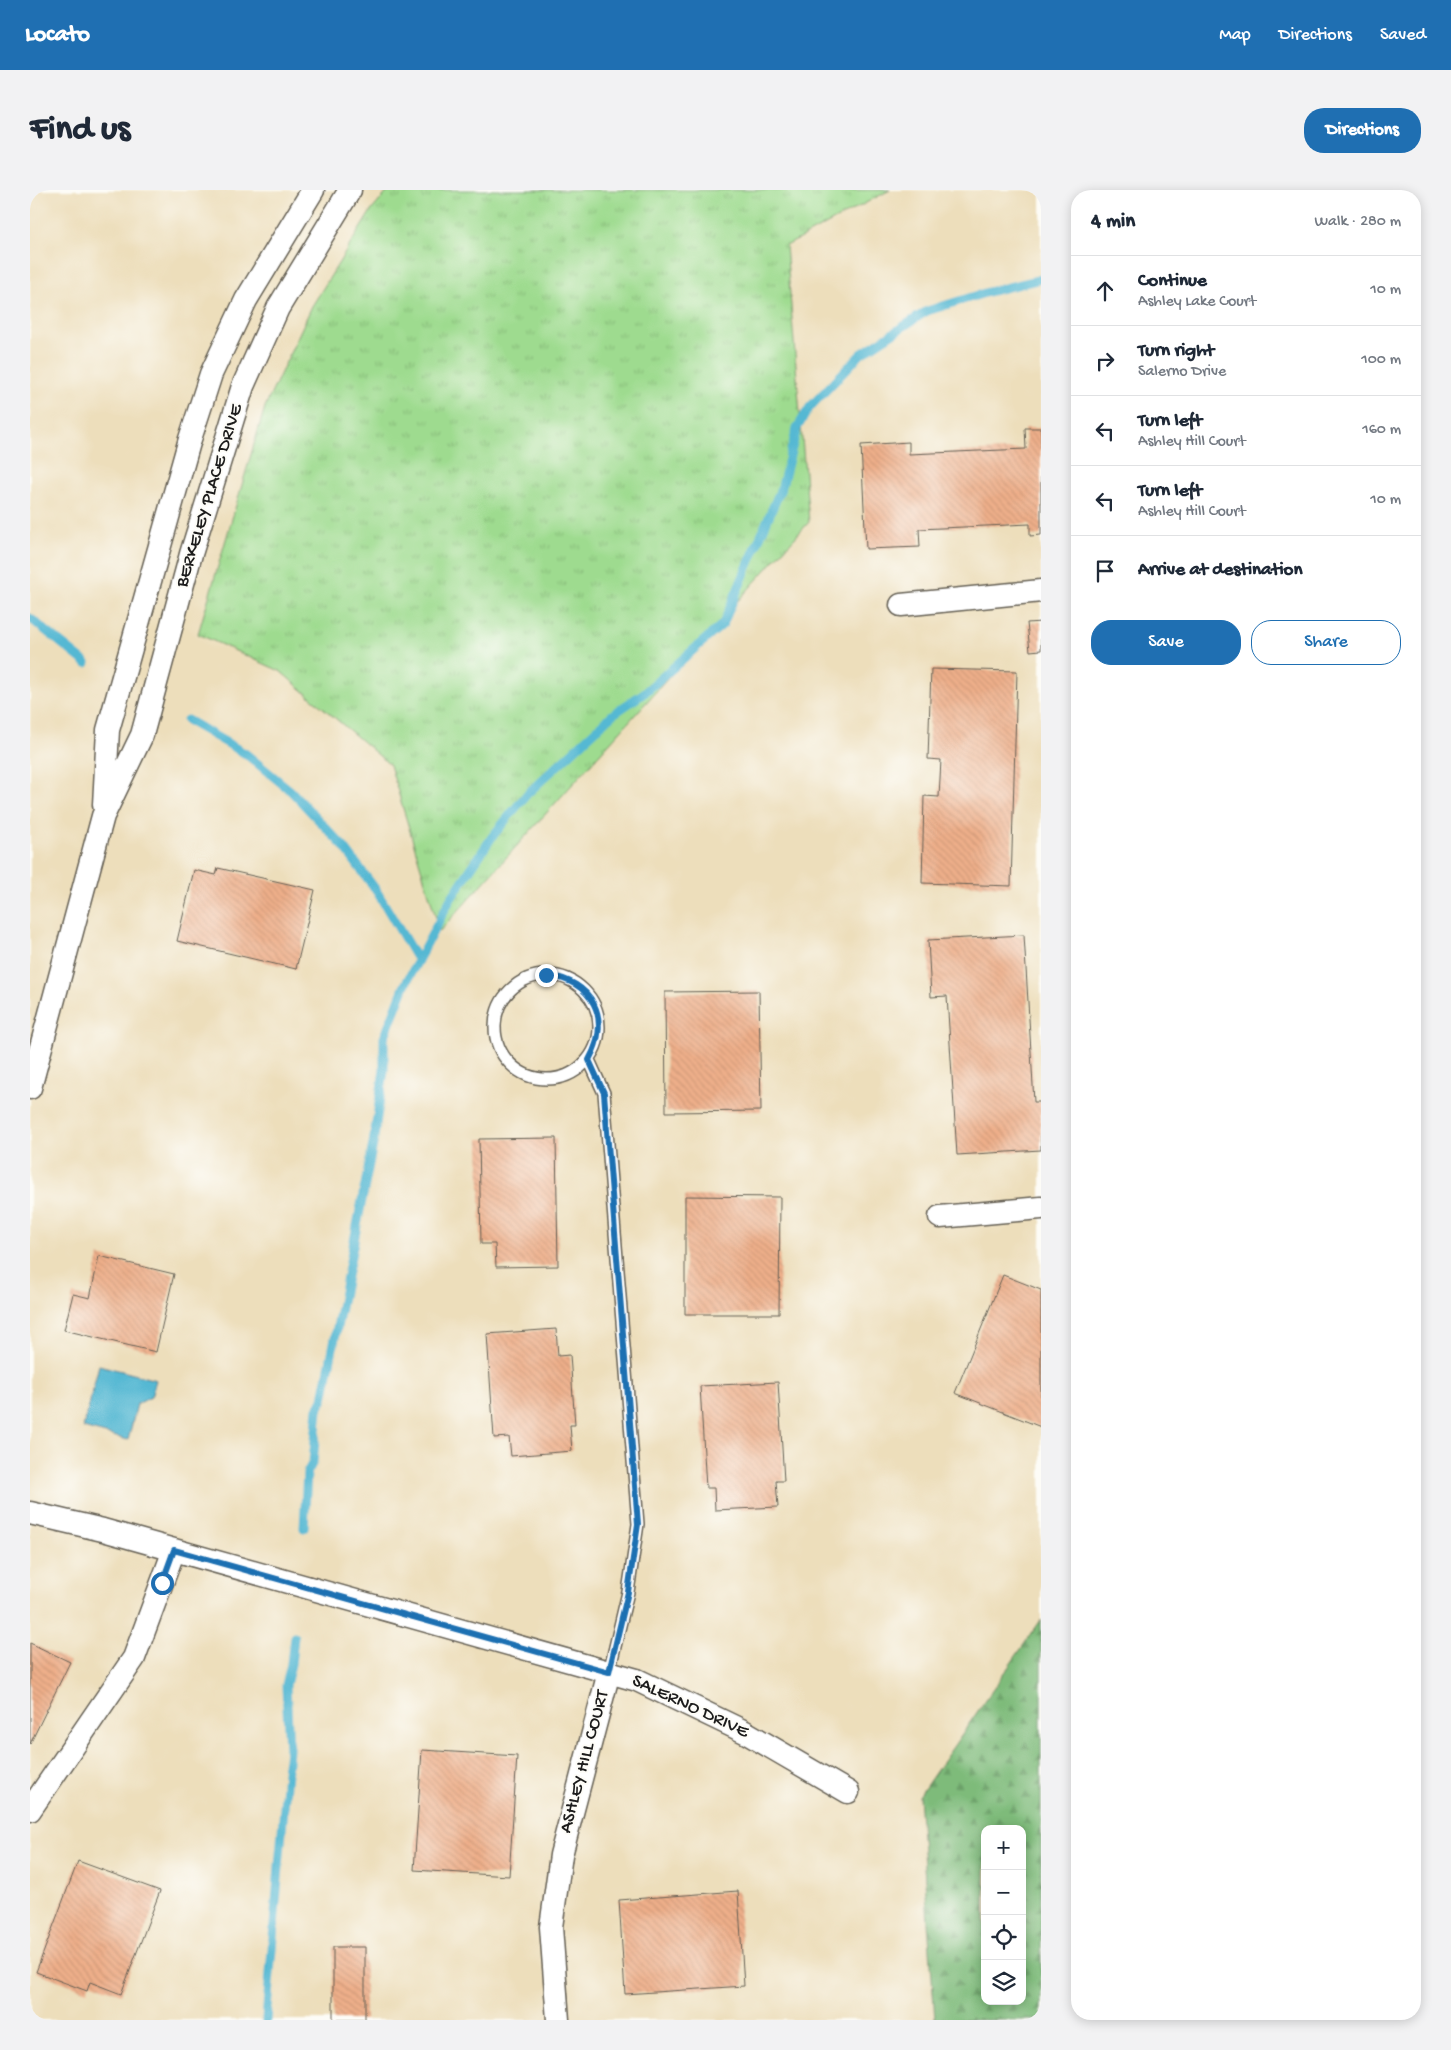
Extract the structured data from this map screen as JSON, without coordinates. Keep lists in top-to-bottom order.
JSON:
{
  "streets": {
    "street": ["BERKELEY PLACE DRIVE", "SALERNO DRIVE", "ASHLEY HILL COURT"]
  },
  "crossings": [
    ["SALERNO DRIVE", "ASHLEY HILL COURT"]
  ],
  "page": {
    "header": "Locato",
    "nav": ["Map", "Directions", "Saved"],
    "buttons": [
      "Directions",
      ["Save", "Share"]
    ],
    "title": "Find us",
    "heading": ["4 min", "Walk · 280 m"],
    "list": [
      ["Continue", "Ashley Lake Court", "10 m"],
      ["Turn right", "Salerno Drive", "100 m"],
      ["Turn left", "Ashley Hill Court", "160 m"],
      ["Turn left", "Ashley Hill Court", "10 m"],
      "Arrive at destination"
    ],
    "map_buttons": ["+", "−"]
  }
}
